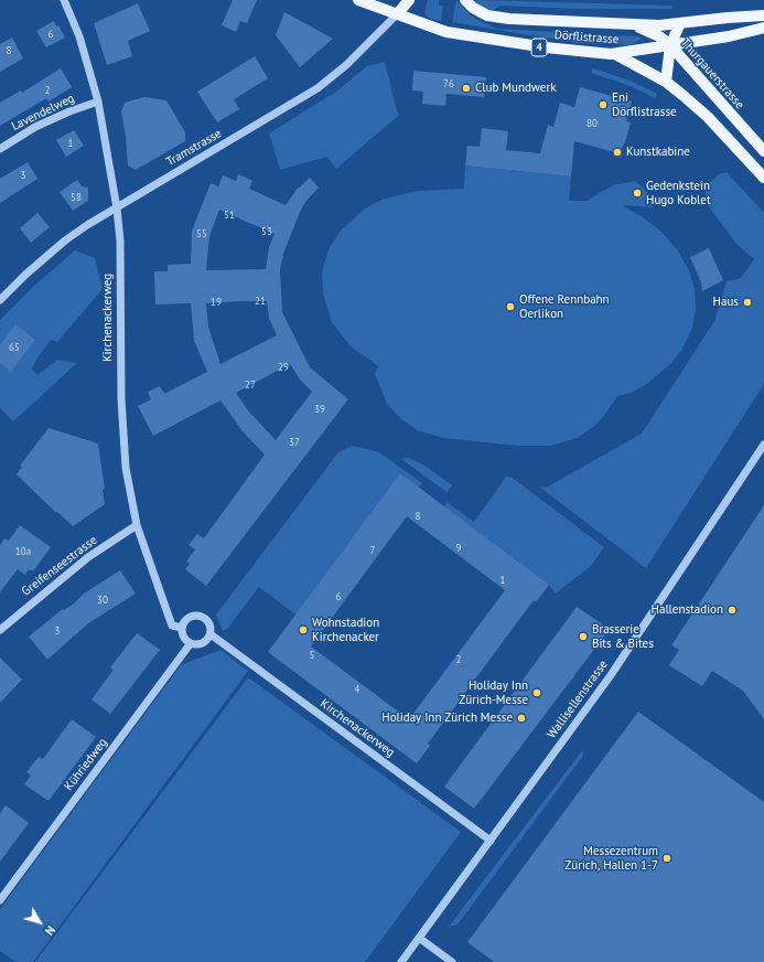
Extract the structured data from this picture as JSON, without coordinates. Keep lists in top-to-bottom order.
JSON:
{
  "streets": {
    "main road": ["Dörflistrasse", "4", "Thurgauerstrasse"],
    "street": [
      "Lavendelweg",
      "Tramstrasse",
      "Kirchenackerweg",
      "Greifenseestrasse",
      "Wallisellenstrasse",
      "Kühriedweg"
    ]
  },
  "crossings": [
    ["Dörflistrasse", "Thurgauerstrasse"],
    ["Dörflistrasse", "Tramstrasse"],
    ["Lavendelweg", "Kirchenackerweg"],
    ["Tramstrasse", "Kirchenackerweg"],
    ["Kirchenackerweg", "Greifenseestrasse"],
    ["Kirchenackerweg", "Wallisellenstrasse"],
    ["Kirchenackerweg", "Kühriedweg"]
  ],
  "places": [
    "Club Mundwerk",
    "Eni Dörflistrasse",
    "Kunstkabine",
    "Gedenkstein Hugo Koblet",
    "Haus",
    "Offene Rennbahn Oerlikon",
    "Hallenstadion",
    "Wohnstadion Kirchenacker",
    "Brasserie Bits & Bites",
    "Holiday Inn Zürich-Messe",
    "Holiday Inn Zürich Messe",
    "Messezentrum Zürich, Hallen 1-7"
  ],
  "house_numbers": [
    "6",
    "8",
    "76",
    "2",
    "80",
    "1",
    "3",
    "58",
    "51",
    "53",
    "55",
    "21",
    "19",
    "65",
    "29",
    "27",
    "39",
    "37",
    "8",
    "9",
    "7",
    "10a",
    "1",
    "6",
    "30",
    "3",
    "5",
    "2",
    "4"
  ],
  "north": "bottom right"
}
